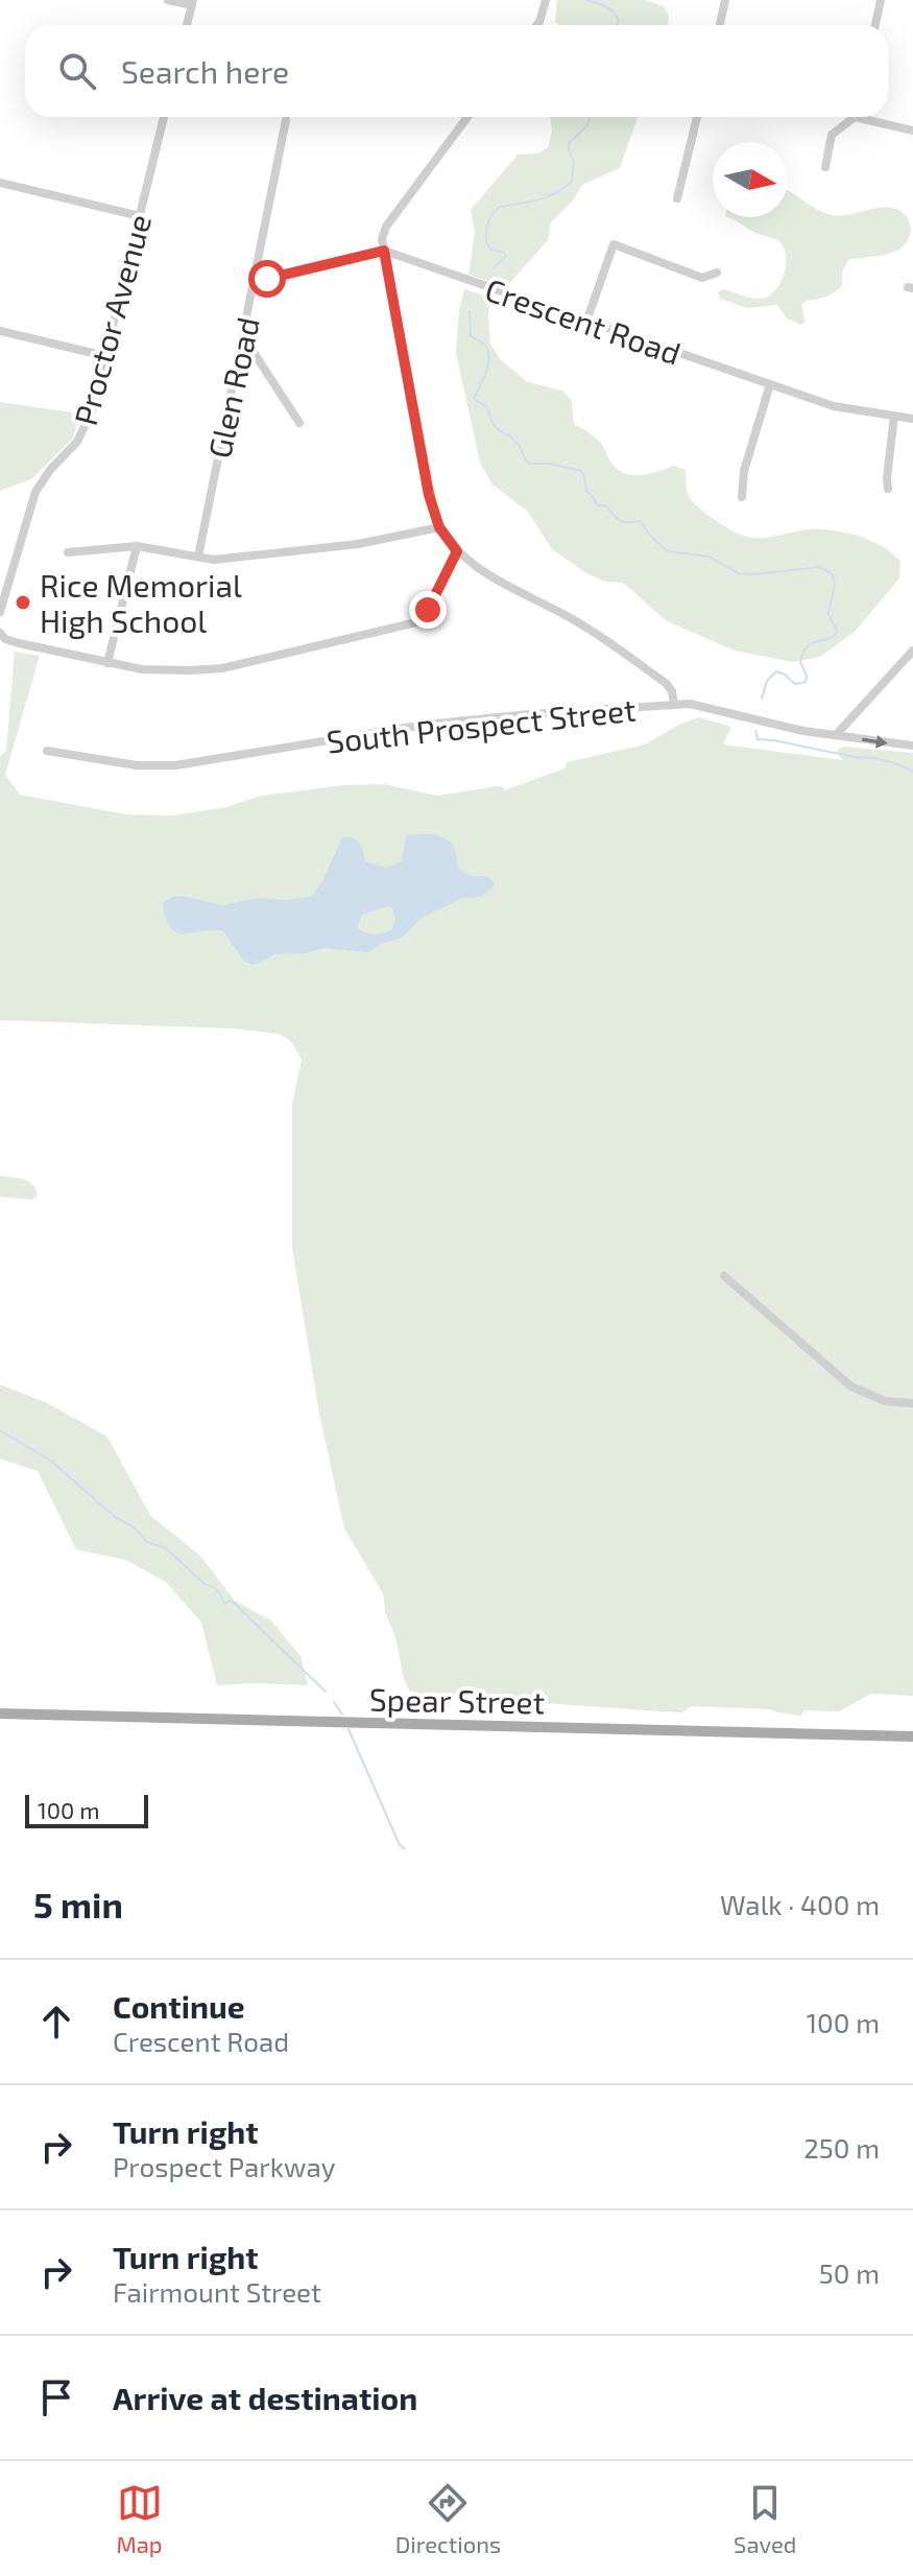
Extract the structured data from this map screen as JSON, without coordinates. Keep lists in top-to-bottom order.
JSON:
{
  "streets": {
    "main road": ["Spear Street"],
    "street": [
      "Proctor Avenue",
      "Crescent Road",
      "Glen Road",
      "South Prospect Street"
    ]
  },
  "places": ["Rice Memorial High School"],
  "scale_bar": "100 m",
  "north": "right",
  "page": {
    "search": "Search here",
    "scale": "100 m",
    "heading": ["5 min", "Walk · 400 m"],
    "list": [
      ["Continue", "Crescent Road", "100 m"],
      ["Turn right", "Prospect Parkway", "250 m"],
      ["Turn right", "Fairmount Street", "50 m"],
      "Arrive at destination"
    ],
    "nav": ["Map", "Directions", "Saved"]
  }
}
